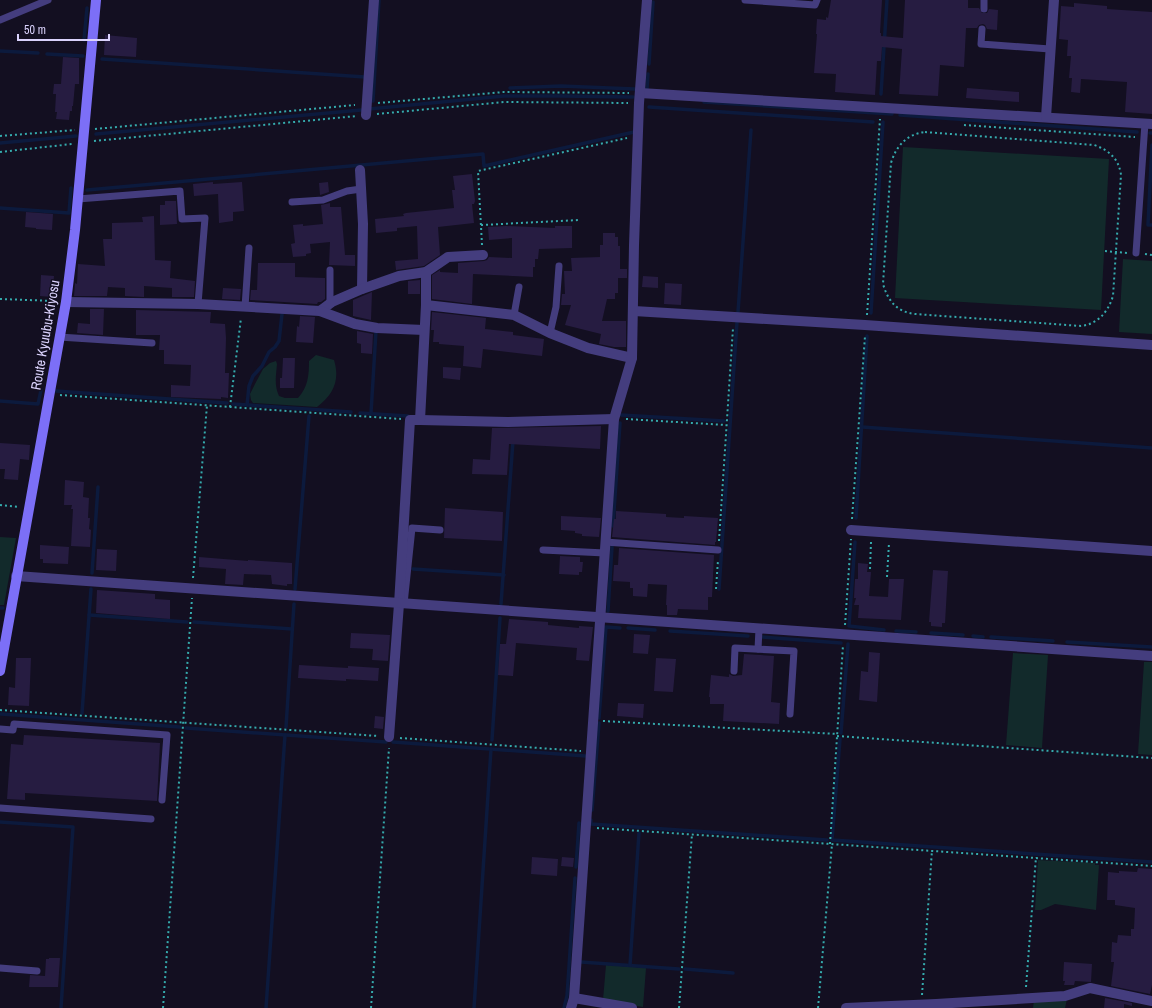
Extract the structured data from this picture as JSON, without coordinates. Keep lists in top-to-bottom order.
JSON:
{
  "streets": {
    "main road": ["Route Kyuubu-Kiyosu"]
  },
  "scale_bar": "50 m"
}
